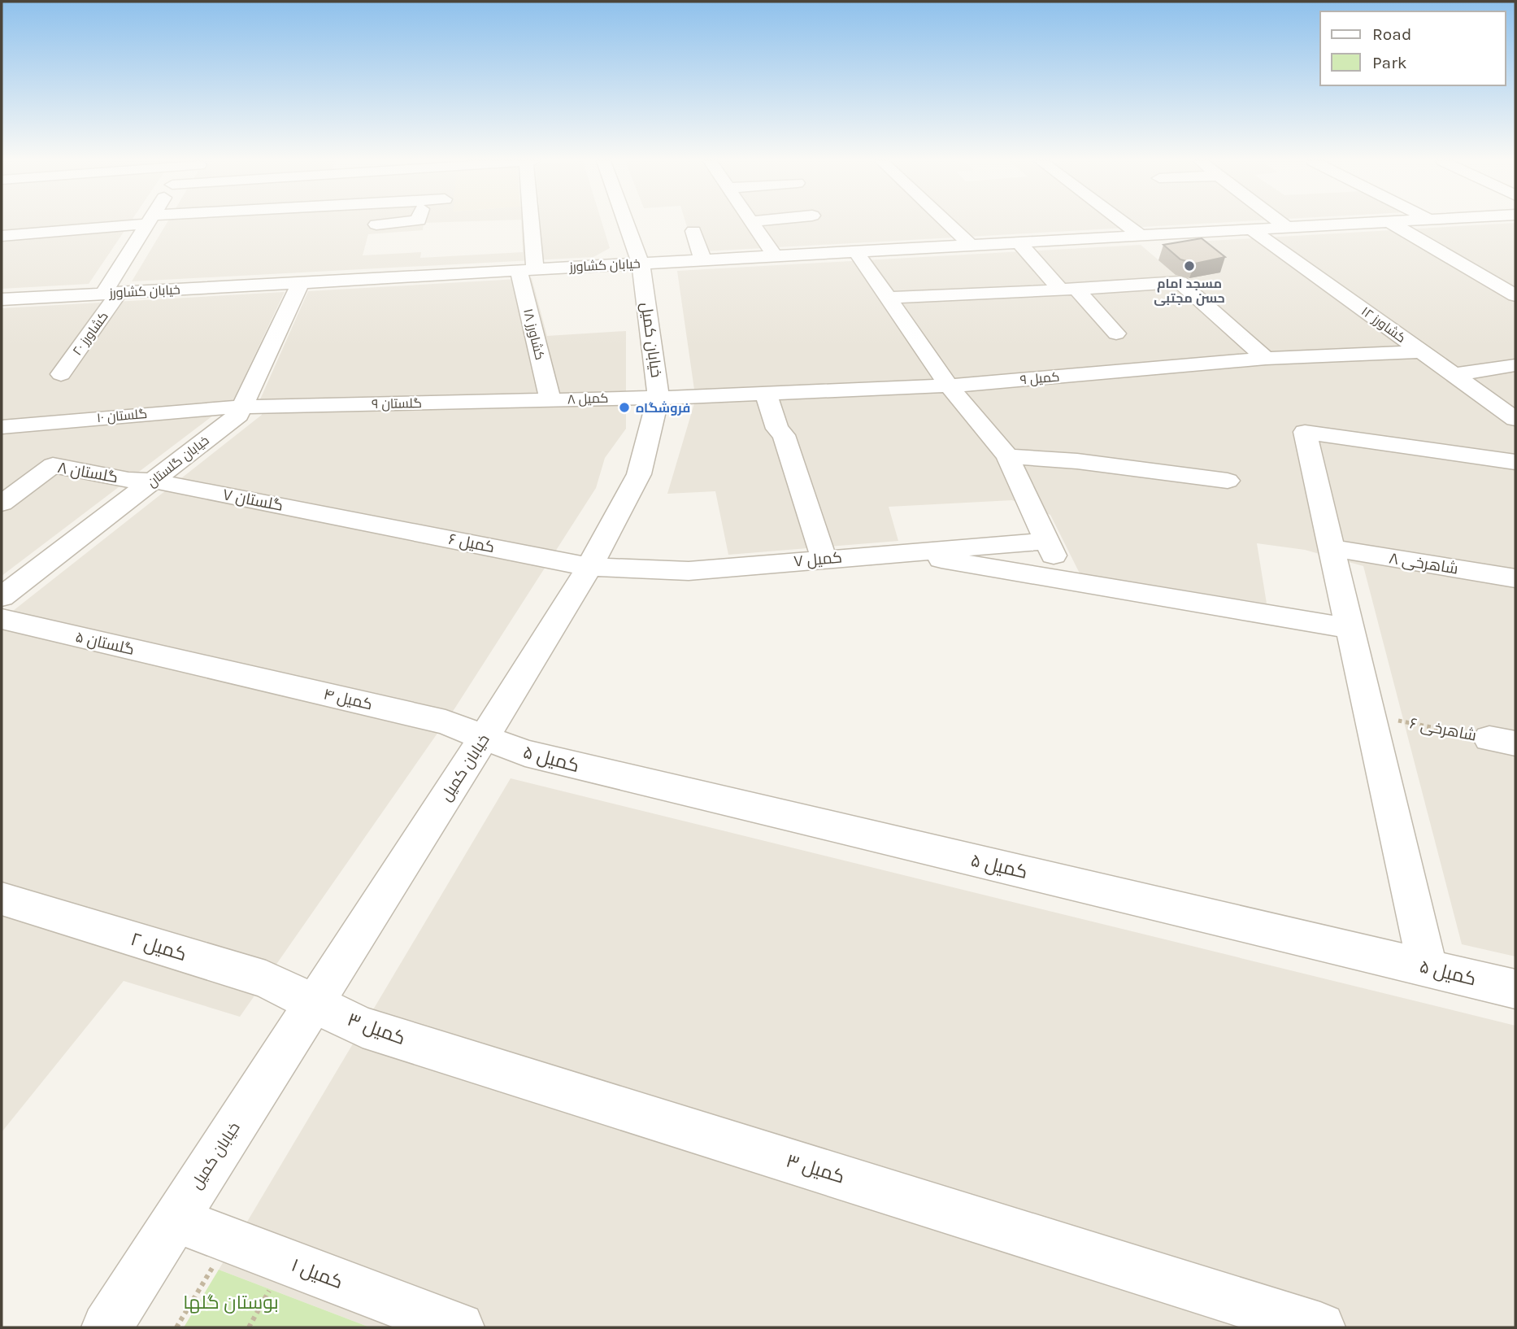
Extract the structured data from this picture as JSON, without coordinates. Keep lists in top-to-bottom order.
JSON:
{
  "streets": {
    "street": [
      "خیابان کشاورز",
      "کشاورز ۱۲",
      "کشاورز ۲۰",
      "کشاورز ۱۸",
      "خیابان کمیل",
      "کمیل ۹",
      "کمیل ۸",
      "گلستان ۹",
      "گلستان ۱۰",
      "خیابان گلستان",
      "گلستان ۸",
      "گلستان ۷",
      "کمیل ۶",
      "کمیل ۷",
      "شاهرخی ۸",
      "گلستان ۵",
      "کمیل ۴",
      "کمیل ۵",
      "کمیل ۲",
      "کمیل ۳",
      "کمیل ۱"
    ],
    "path": ["شاهرخی ۶"]
  },
  "crossings": [
    ["خیابان کشاورز", "کشاورز ۱۲"],
    ["خیابان کشاورز", "کشاورز ۲۰"],
    ["خیابان کشاورز", "کشاورز ۱۸"],
    ["خیابان کشاورز", "خیابان کمیل"],
    ["خیابان کشاورز", "خیابان گلستان"],
    ["کشاورز ۱۲", "کمیل ۹"],
    ["کشاورز ۱۸", "کمیل ۸"],
    ["کشاورز ۱۸", "گلستان ۹"],
    ["خیابان کمیل", "کمیل ۹"],
    ["خیابان کمیل", "کمیل ۸"],
    ["خیابان کمیل", "کمیل ۶"],
    ["خیابان کمیل", "کمیل ۷"],
    ["خیابان کمیل", "کمیل ۴"],
    ["خیابان کمیل", "کمیل ۵"],
    ["خیابان کمیل", "کمیل ۲"],
    ["خیابان کمیل", "کمیل ۳"],
    ["خیابان کمیل", "کمیل ۱"],
    ["کمیل ۹", "کمیل ۸"],
    ["کمیل ۸", "گلستان ۹"],
    ["گلستان ۹", "گلستان ۱۰"],
    ["گلستان ۹", "خیابان گلستان"],
    ["گلستان ۱۰", "خیابان گلستان"],
    ["خیابان گلستان", "گلستان ۸"],
    ["خیابان گلستان", "گلستان ۷"],
    ["گلستان ۸", "گلستان ۷"],
    ["گلستان ۷", "کمیل ۶"],
    ["کمیل ۶", "کمیل ۷"],
    ["گلستان ۵", "کمیل ۴"],
    ["کمیل ۴", "کمیل ۵"],
    ["کمیل ۲", "کمیل ۳"]
  ],
  "parks": ["بوستان گلها"],
  "places": ["مسجد امام حسن مجتبی", "فروشگاه"],
  "legend": ["Road", "Park"]
}
